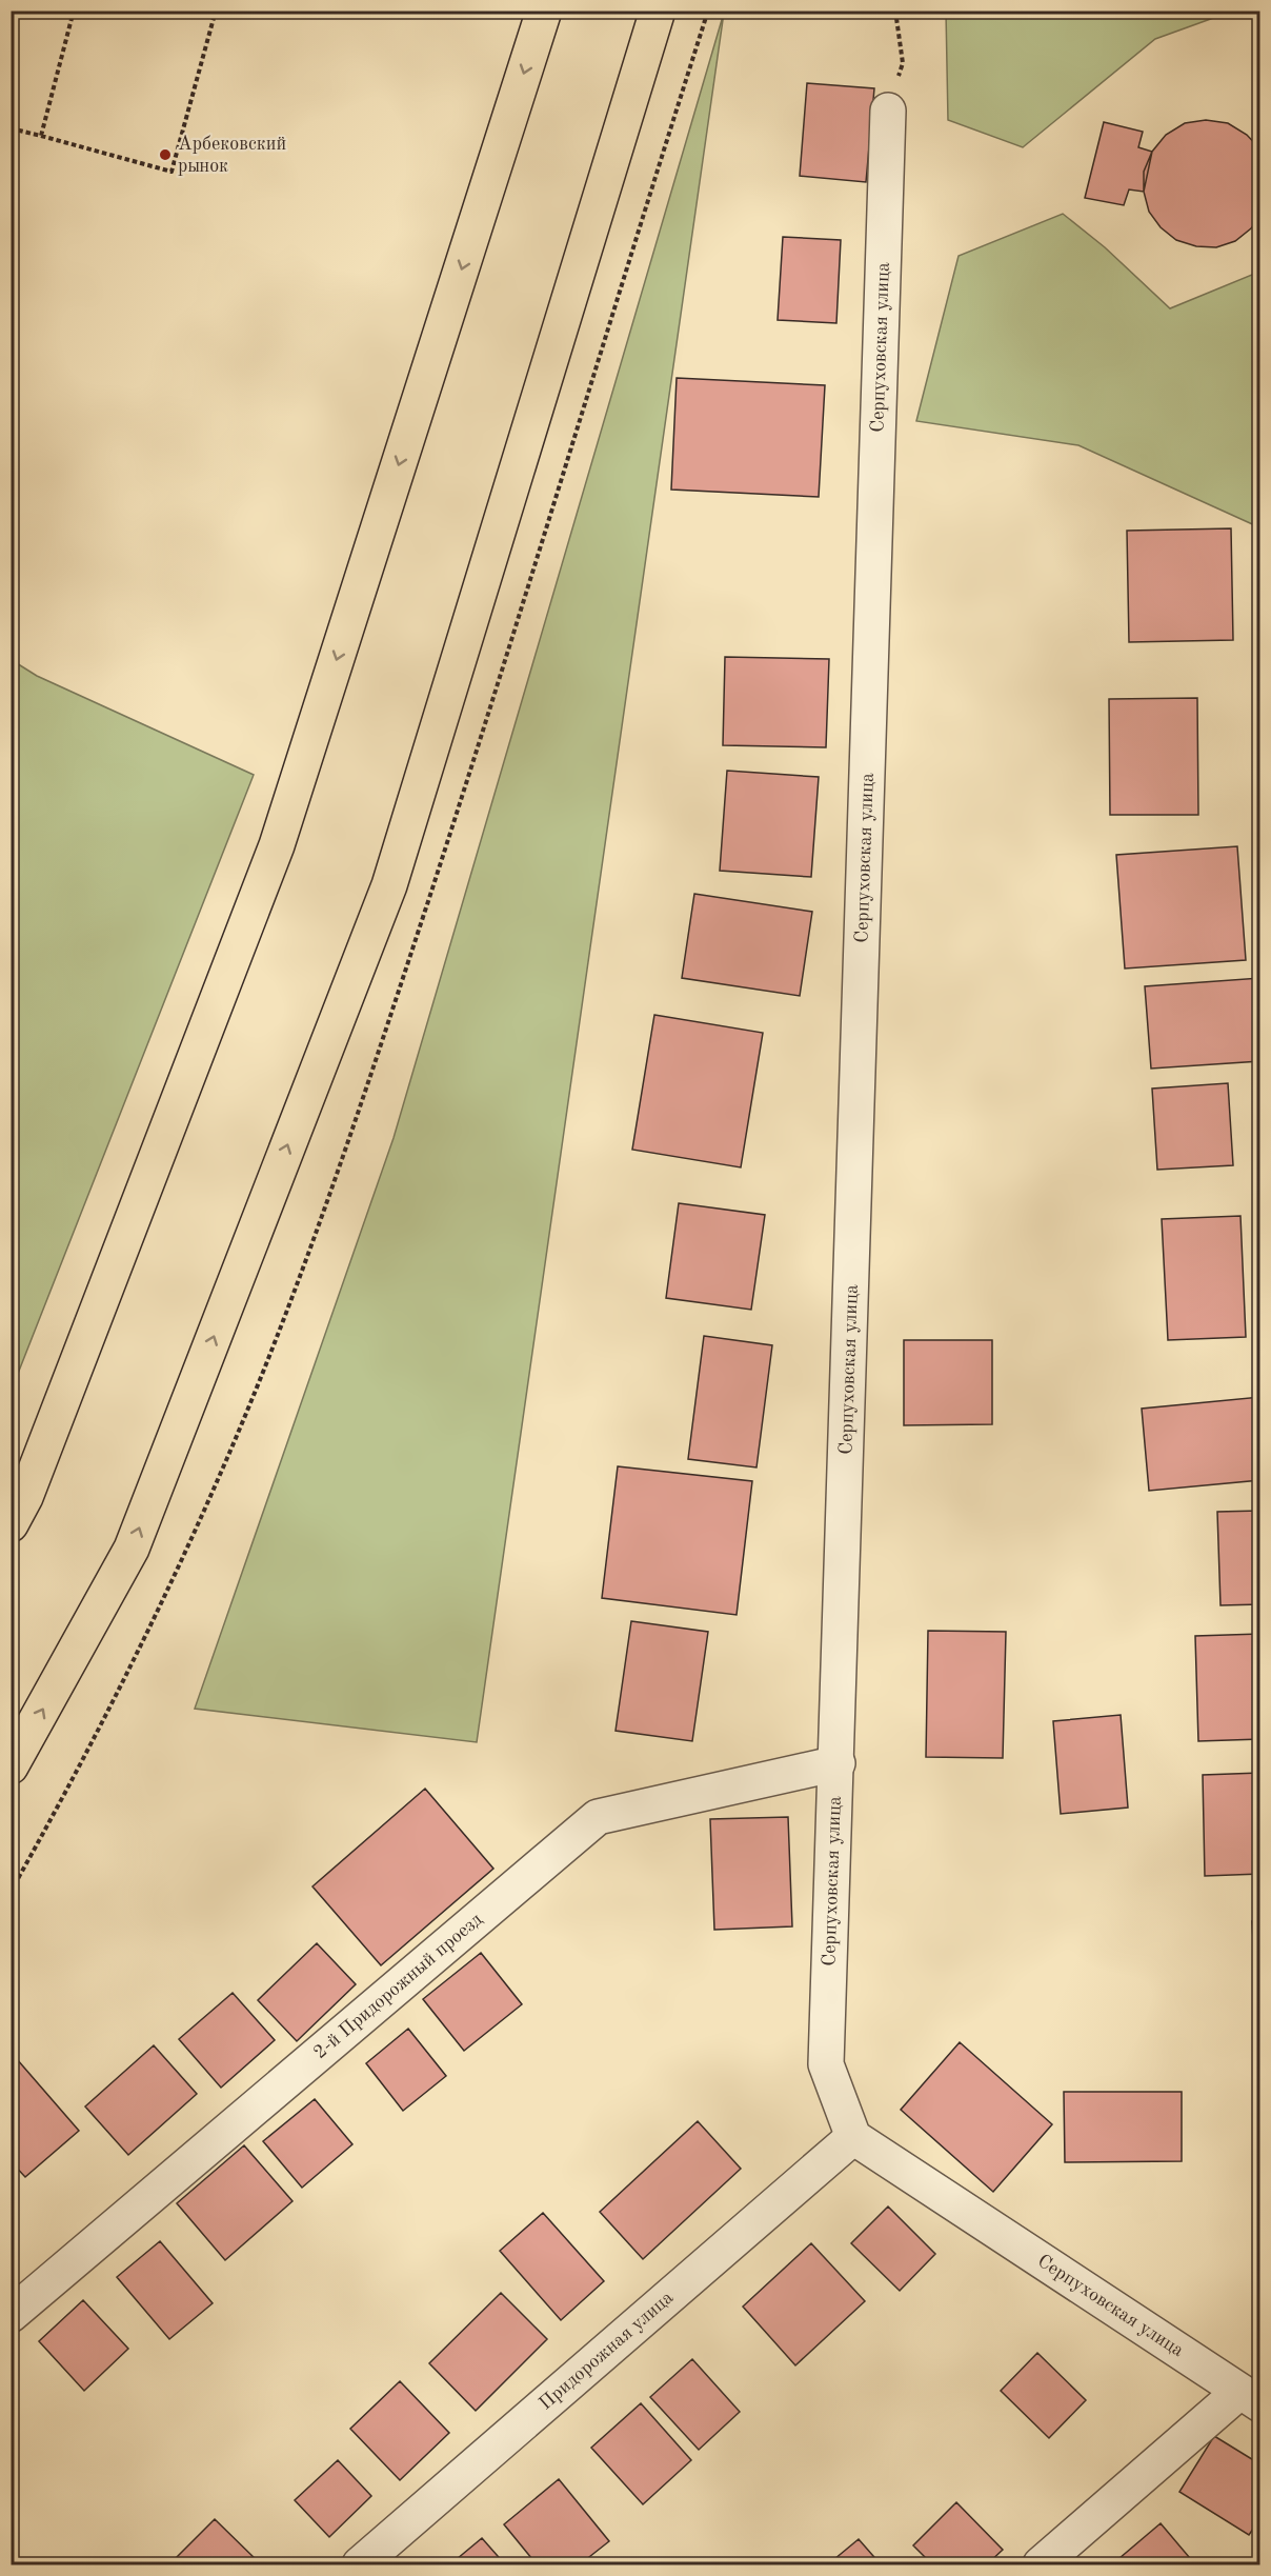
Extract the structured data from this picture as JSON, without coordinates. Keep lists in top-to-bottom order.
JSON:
{
  "streets": {
    "street": ["Серпуховская улица", "2-й Придорожный проезд", "Придорожная улица"]
  },
  "crossings": [
    ["Серпуховская улица", "2-й Придорожный проезд"],
    ["Серпуховская улица", "Придорожная улица"]
  ],
  "places": ["Арбековский рынок"]
}
